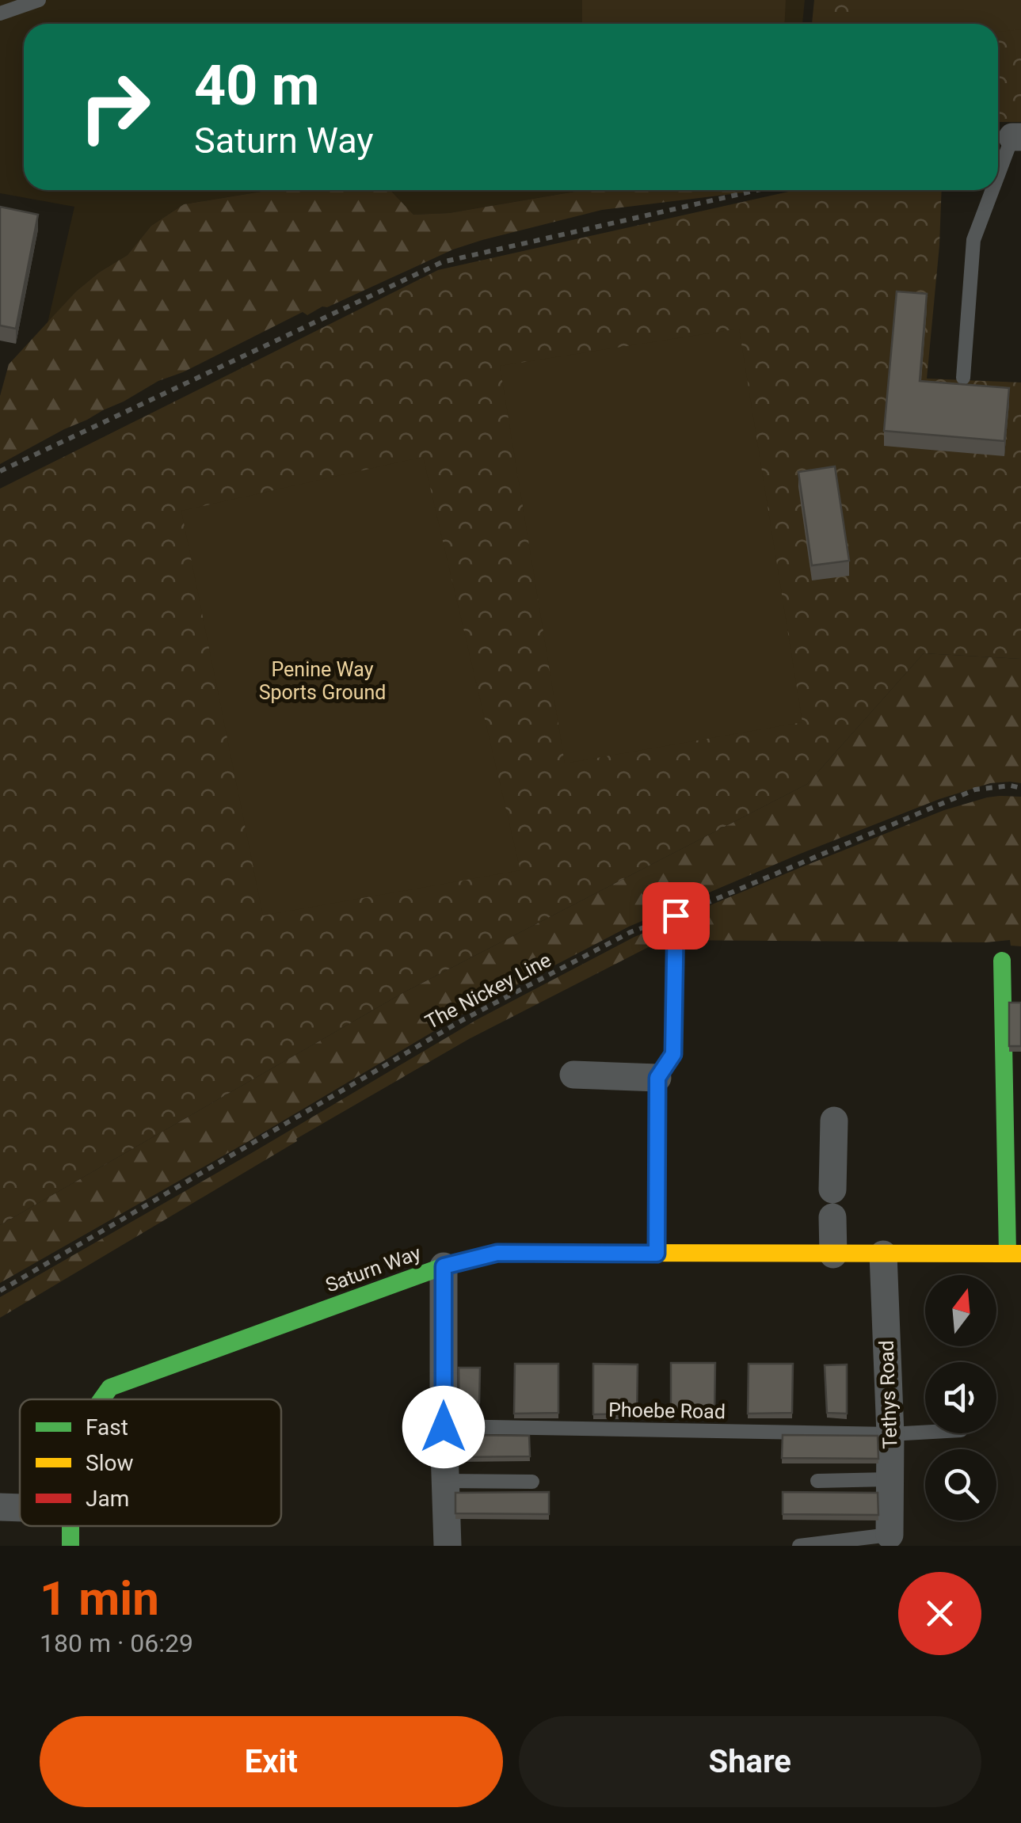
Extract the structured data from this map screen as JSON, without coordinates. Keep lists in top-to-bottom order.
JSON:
{
  "streets": {
    "street": ["Saturn Way", "Tethys Road"],
    "lane": ["Phoebe Road"],
    "path": ["The Nickey Line"]
  },
  "crossings": [
    ["Saturn Way", "Tethys Road"],
    ["Tethys Road", "Phoebe Road"]
  ],
  "parks": ["Penine Way Sports Ground"],
  "legend": ["Fast", "Slow", "Jam"],
  "north": "top",
  "page": {
    "turn": ["40 m", "Saturn Way"],
    "heading": ["1 min", "180 m · 06:29"],
    "buttons": ["Exit", "Share"]
  }
}
